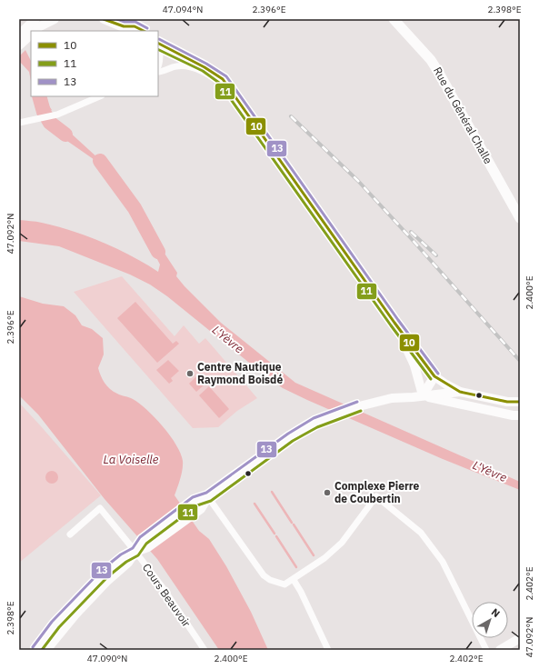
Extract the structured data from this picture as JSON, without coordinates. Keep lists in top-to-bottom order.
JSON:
{
  "streets": {
    "main road": ["Rue du Général Challe"],
    "street": ["Cours Beauvoir"]
  },
  "water": ["L'Yèvre", "La Voiselle"],
  "places": ["Centre Nautique Raymond Boisdé", "Complexe Pierre de Coubertin"],
  "lines": ["transit line 10", "transit line 13", "transit line 11"],
  "legend": ["10", "11", "13"],
  "north": "top right",
  "coordinates": [
    "47.094°N",
    "2.396°E",
    "2.398°E",
    "47.092°N",
    "2.400°E",
    "2.402°E",
    "47.090°N"
  ]
}
